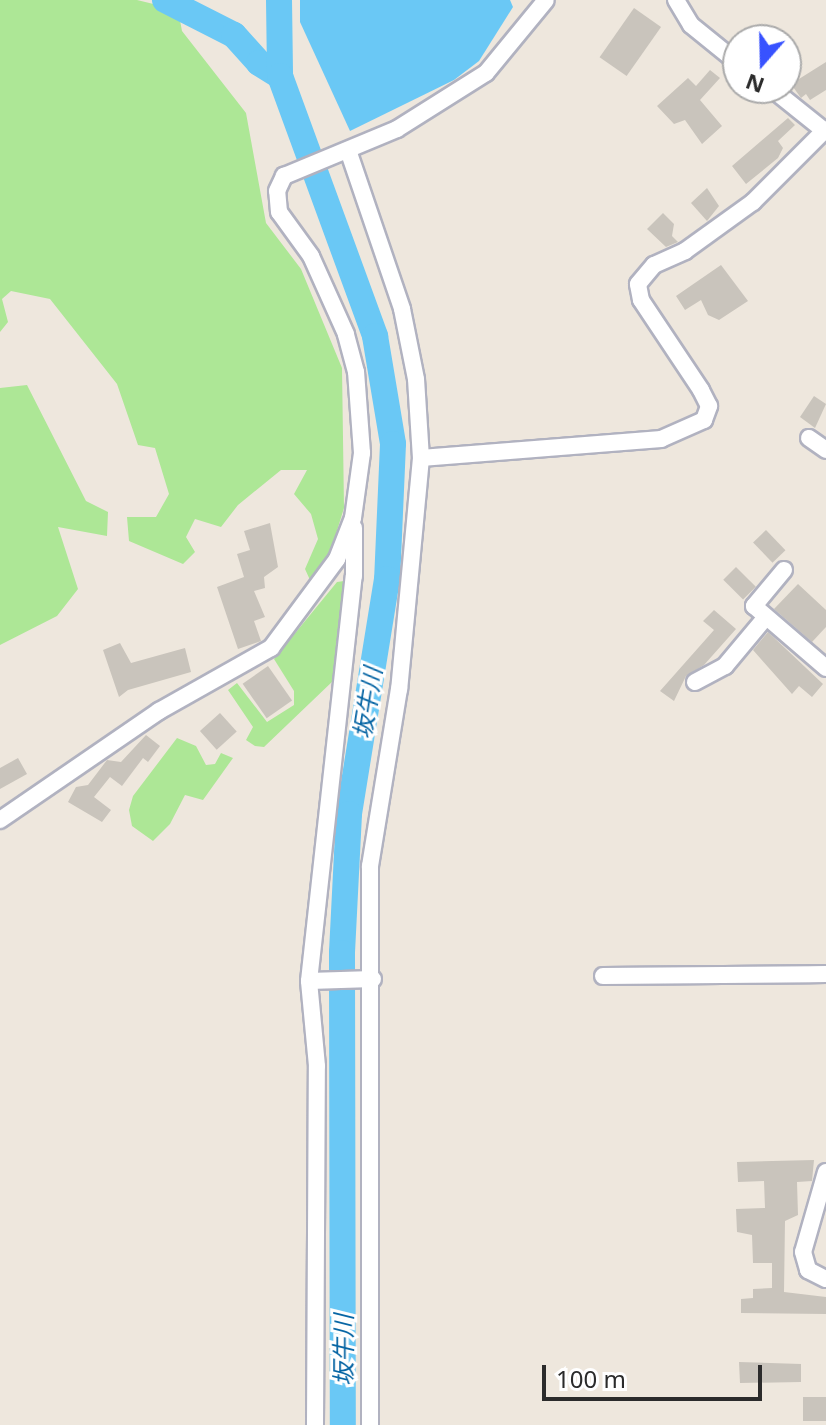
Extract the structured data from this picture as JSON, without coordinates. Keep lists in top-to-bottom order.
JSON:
{
  "water": ["坂牛川"],
  "scale_bar": "100 m",
  "north": "bottom"
}
